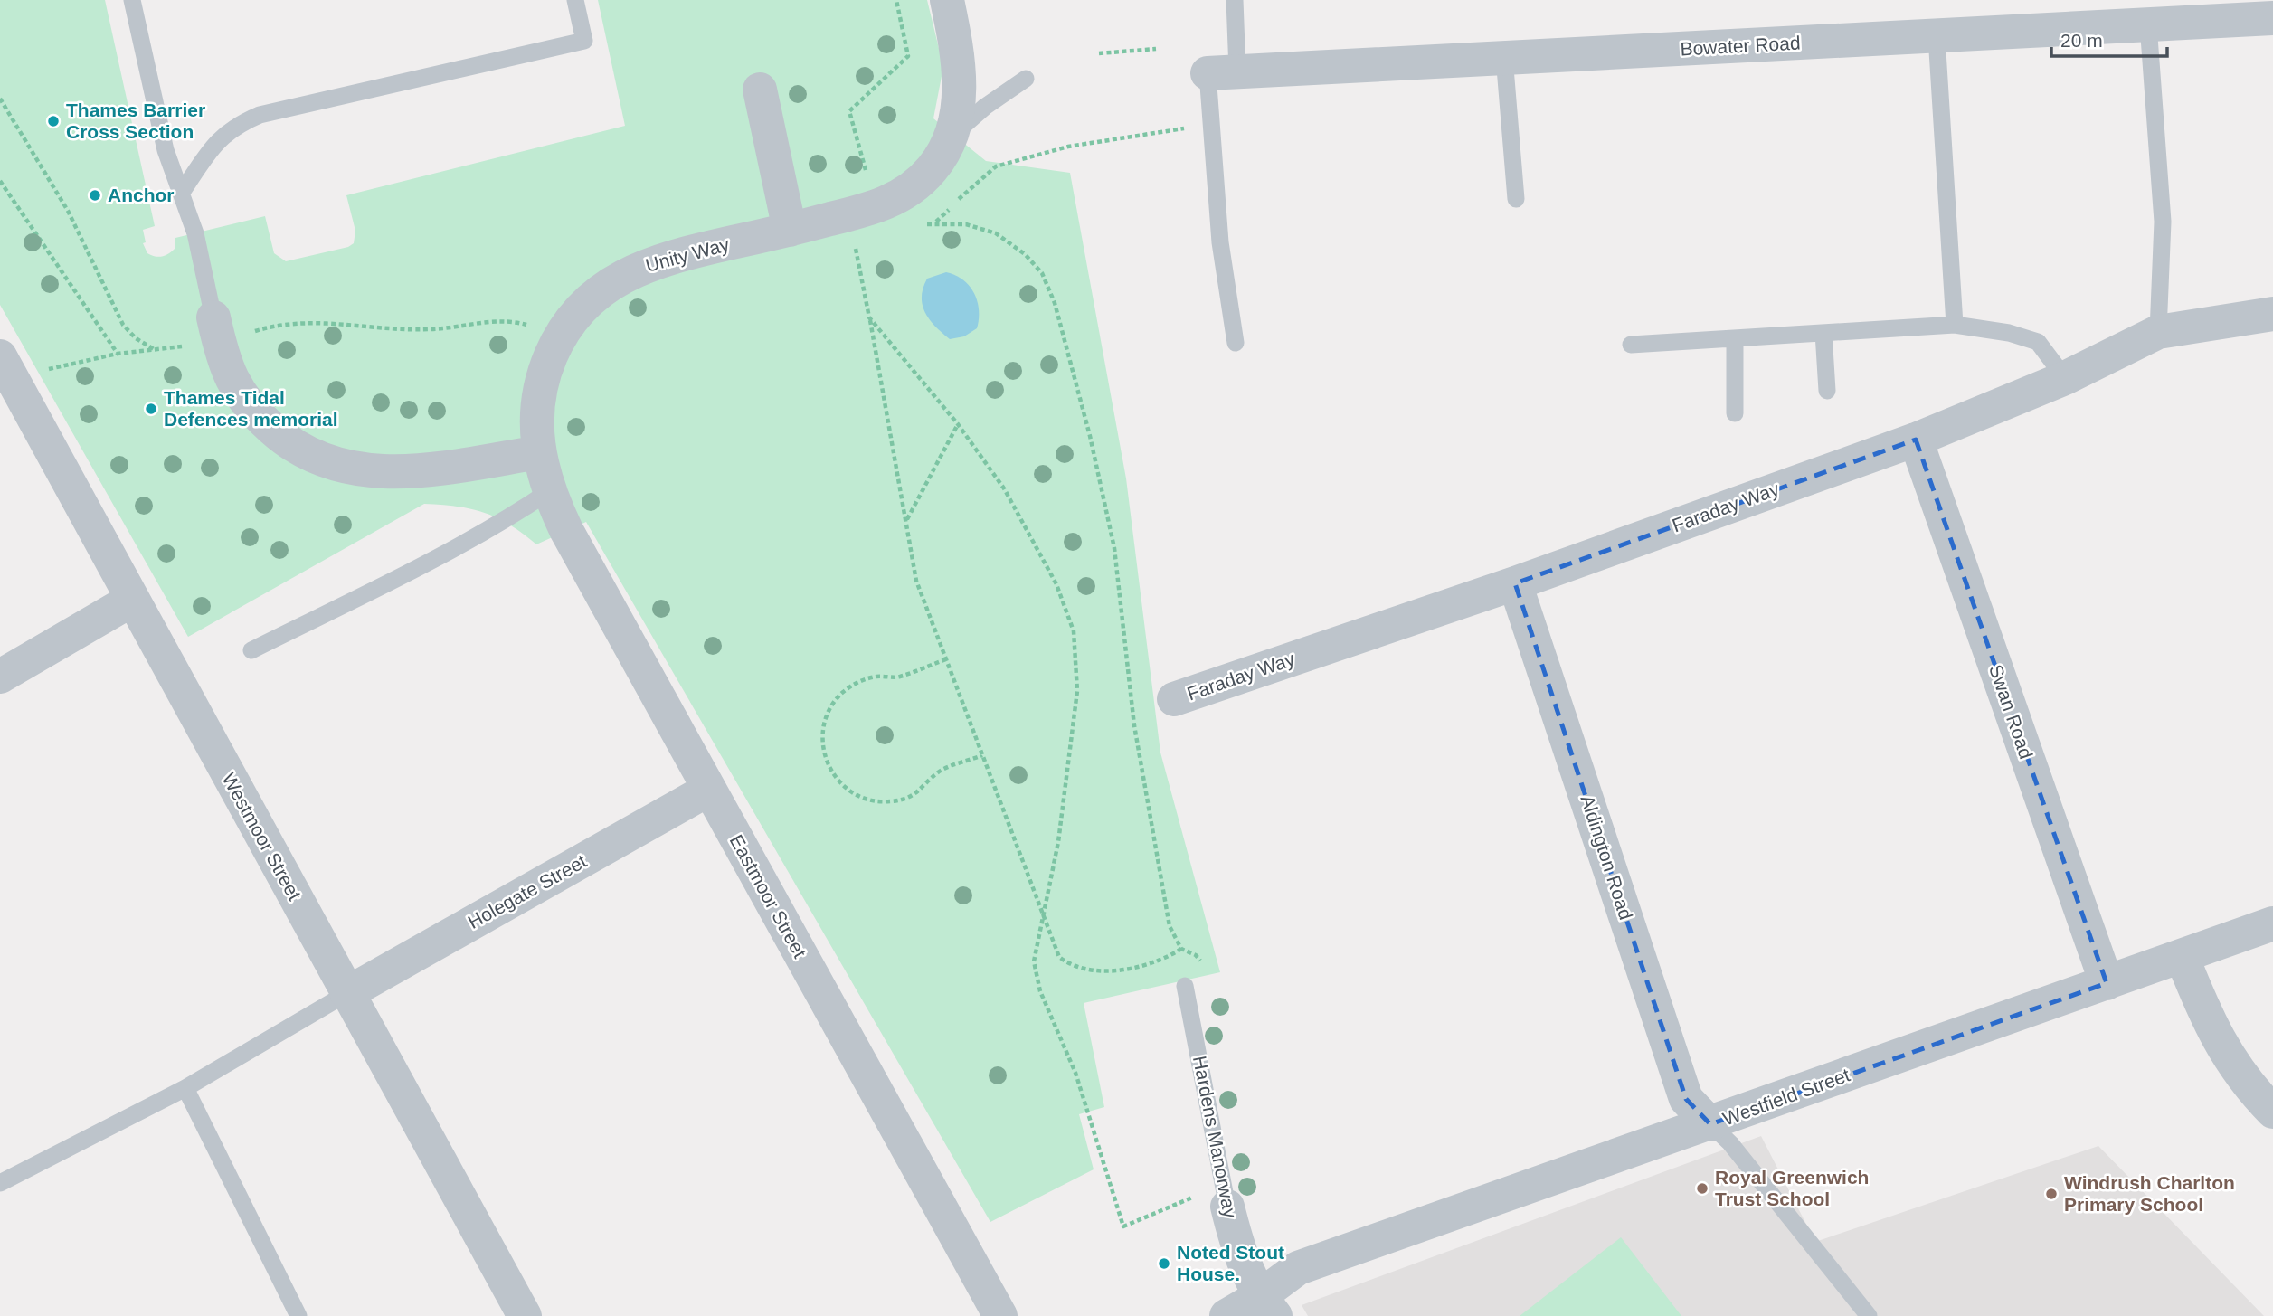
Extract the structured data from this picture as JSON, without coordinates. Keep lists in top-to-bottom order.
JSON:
{
  "streets": {
    "street": [
      "Bowater Road",
      "Unity Way",
      "Faraday Way",
      "Swan Road",
      "Westmoor Street",
      "Aldington Road",
      "Holegate Street",
      "Eastmoor Street",
      "Westfield Street",
      "Hardens Manorway"
    ]
  },
  "crossings": [
    ["Unity Way", "Eastmoor Street"],
    ["Faraday Way", "Swan Road"],
    ["Faraday Way", "Aldington Road"],
    ["Swan Road", "Westfield Street"],
    ["Westmoor Street", "Holegate Street"],
    ["Aldington Road", "Westfield Street"],
    ["Holegate Street", "Eastmoor Street"],
    ["Westfield Street", "Hardens Manorway"]
  ],
  "places": [
    "Thames Barrier Cross Section",
    "Anchor",
    "Thames Tidal Defences memorial",
    "Royal Greenwich Trust School",
    "Windrush Charlton Primary School",
    "Noted Stout House."
  ],
  "scale_bar": "20 m"
}
